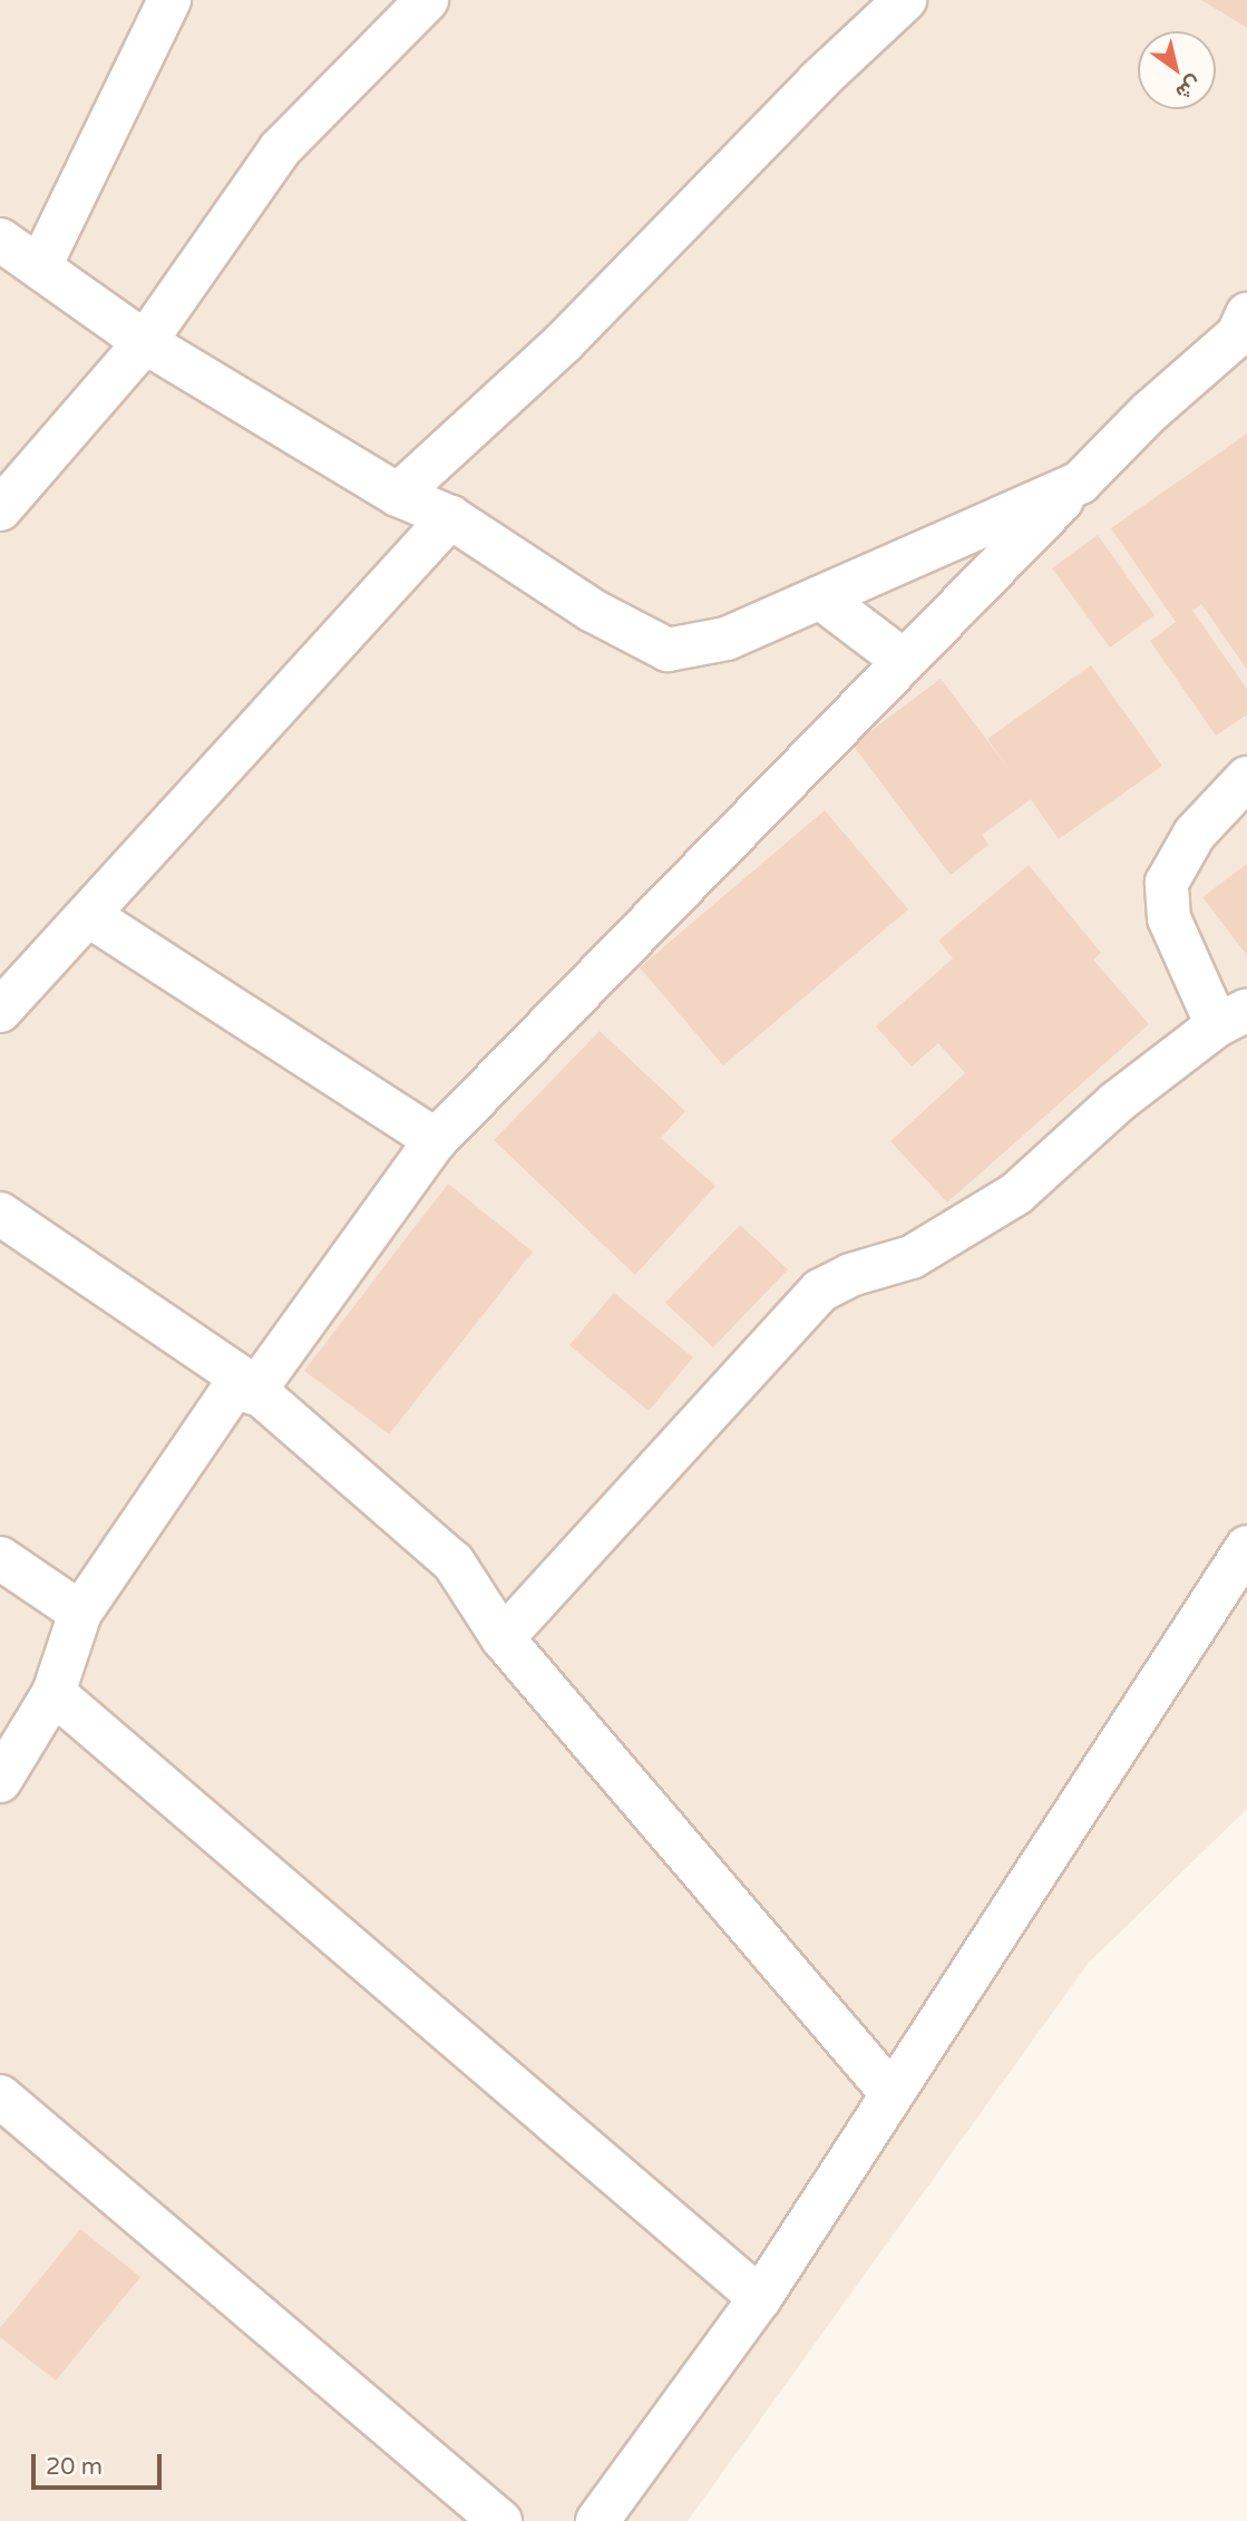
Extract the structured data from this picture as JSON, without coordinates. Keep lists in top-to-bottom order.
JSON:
{
  "scale_bar": "20 m",
  "north": "bottom right"
}
